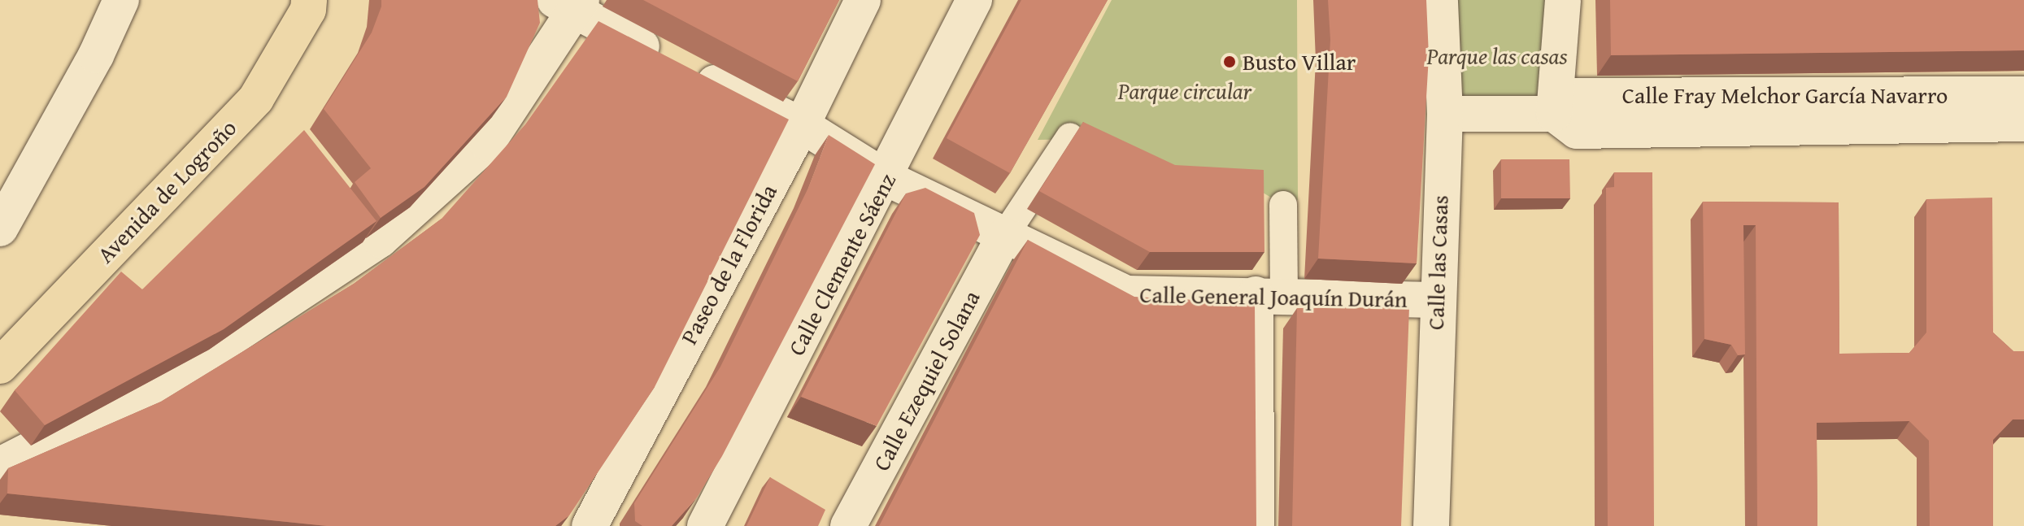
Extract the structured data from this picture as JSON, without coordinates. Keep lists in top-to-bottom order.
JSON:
{
  "streets": {
    "main road": ["Avenida de Logroño"],
    "street": [
      "Calle Fray Melchor García Navarro",
      "Calle las Casas",
      "Paseo de la Florida",
      "Calle Clemente Sáenz",
      "Calle General Joaquín Durán",
      "Calle Ezequiel Solana"
    ]
  },
  "crossings": [
    ["Calle las Casas", "Calle General Joaquín Durán"],
    ["Paseo de la Florida", "Calle General Joaquín Durán"],
    ["Calle Clemente Sáenz", "Calle General Joaquín Durán"],
    ["Calle General Joaquín Durán", "Calle Ezequiel Solana"]
  ],
  "parks": ["Parque las casas", "Parque circular"],
  "places": ["Busto Villar"]
}
